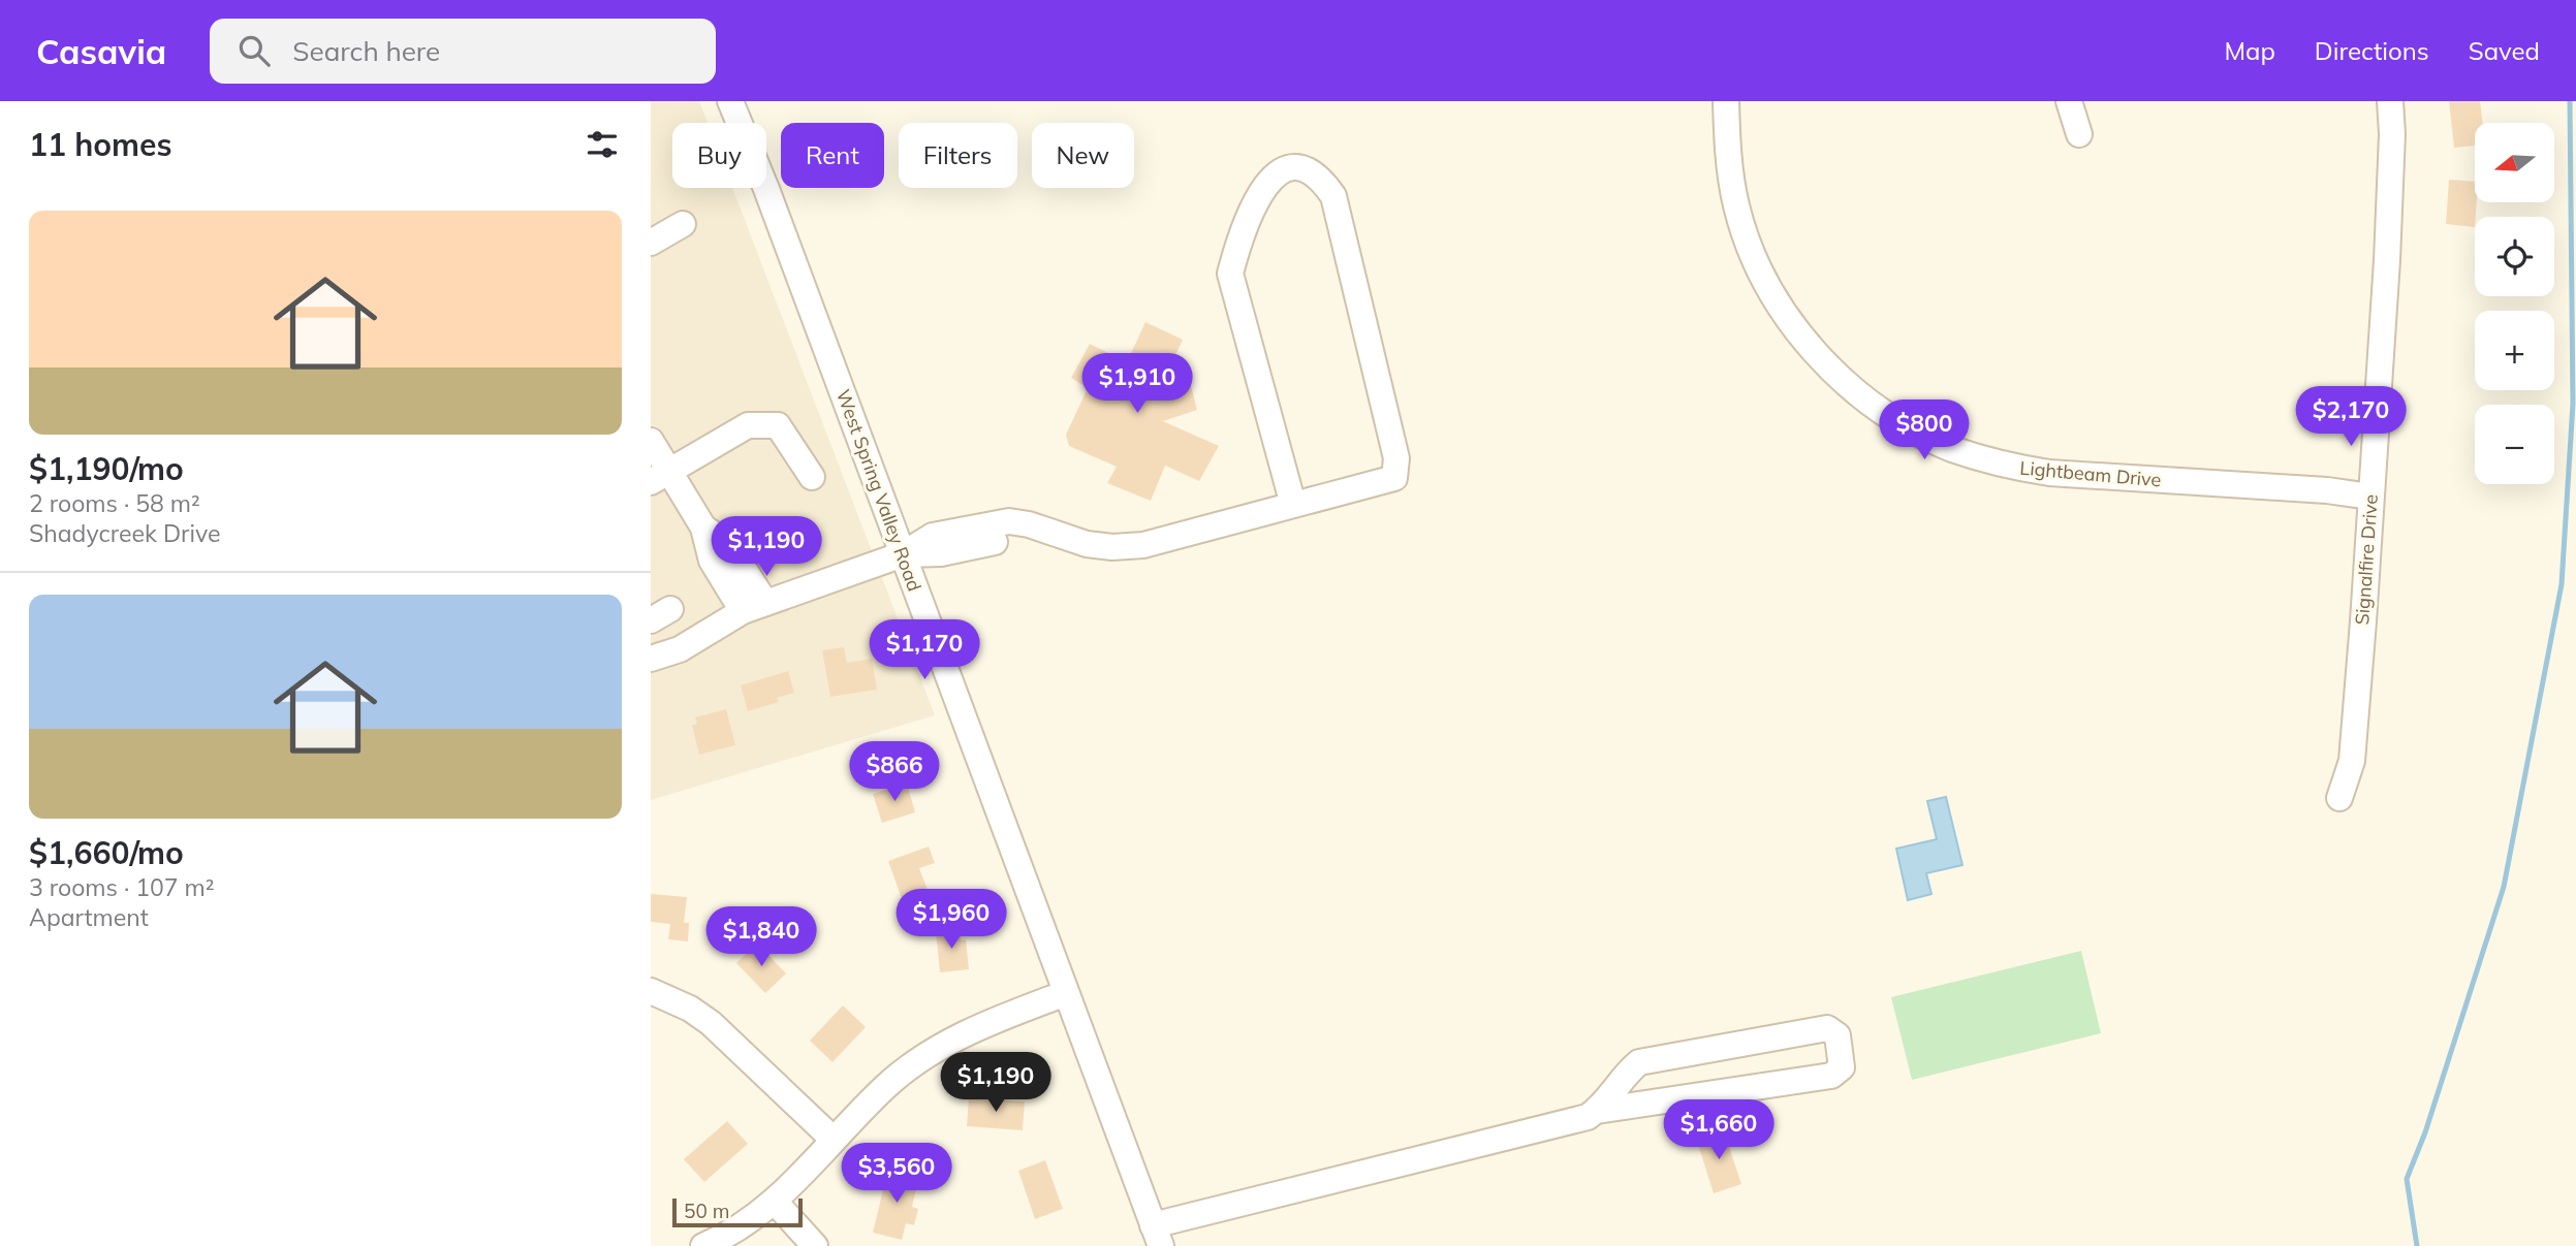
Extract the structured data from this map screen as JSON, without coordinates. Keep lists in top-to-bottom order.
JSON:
{
  "streets": {
    "street": ["Lightbeam Drive", "West Spring Valley Road", "Signalfire Drive"]
  },
  "crossings": [
    ["Lightbeam Drive", "Signalfire Drive"]
  ],
  "scale_bar": "50 m",
  "north": "left",
  "page": {
    "header": "Casavia",
    "search": "Search here",
    "nav": ["Map", "Directions", "Saved"],
    "heading": "11 homes",
    "map_buttons": ["+", "−"],
    "chip": [
      "Buy",
      "Rent",
      "Filters",
      "New"
    ],
    "list": [
      {
        "name": "$1,190/mo",
        "note": "2 rooms · 58 m² · Shadycreek Drive"
      },
      {
        "name": "$1,660/mo",
        "note": "3 rooms · 107 m² · Apartment"
      }
    ],
    "price": [
      "$1,910",
      "$2,170",
      "$800",
      "$1,190",
      "$1,170",
      "$866",
      "$1,960",
      "$1,840",
      "$1,190",
      "$1,660",
      "$3,560"
    ],
    "scale": "50 m"
  }
}
